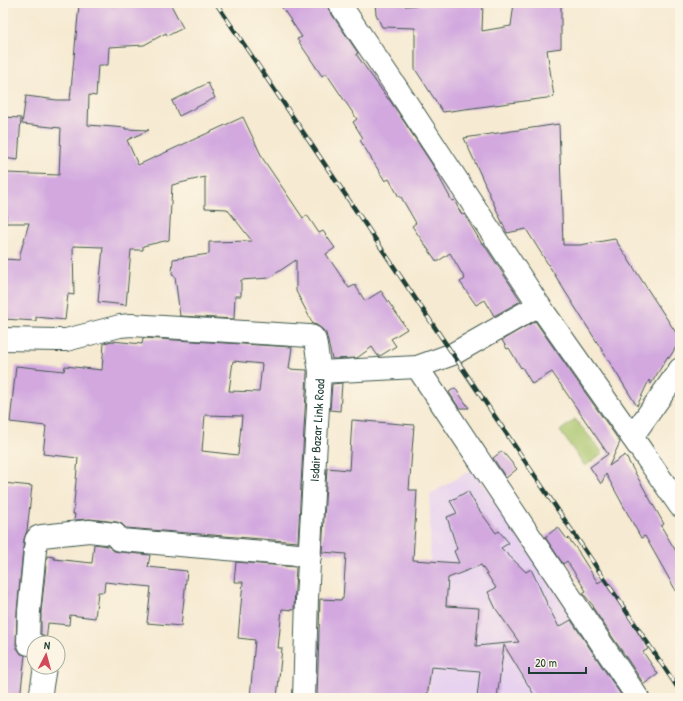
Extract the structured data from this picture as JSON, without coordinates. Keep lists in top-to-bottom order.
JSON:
{
  "streets": {
    "street": ["Isdair Bazar Link Road"]
  },
  "scale_bar": "20 m",
  "north": "top"
}
